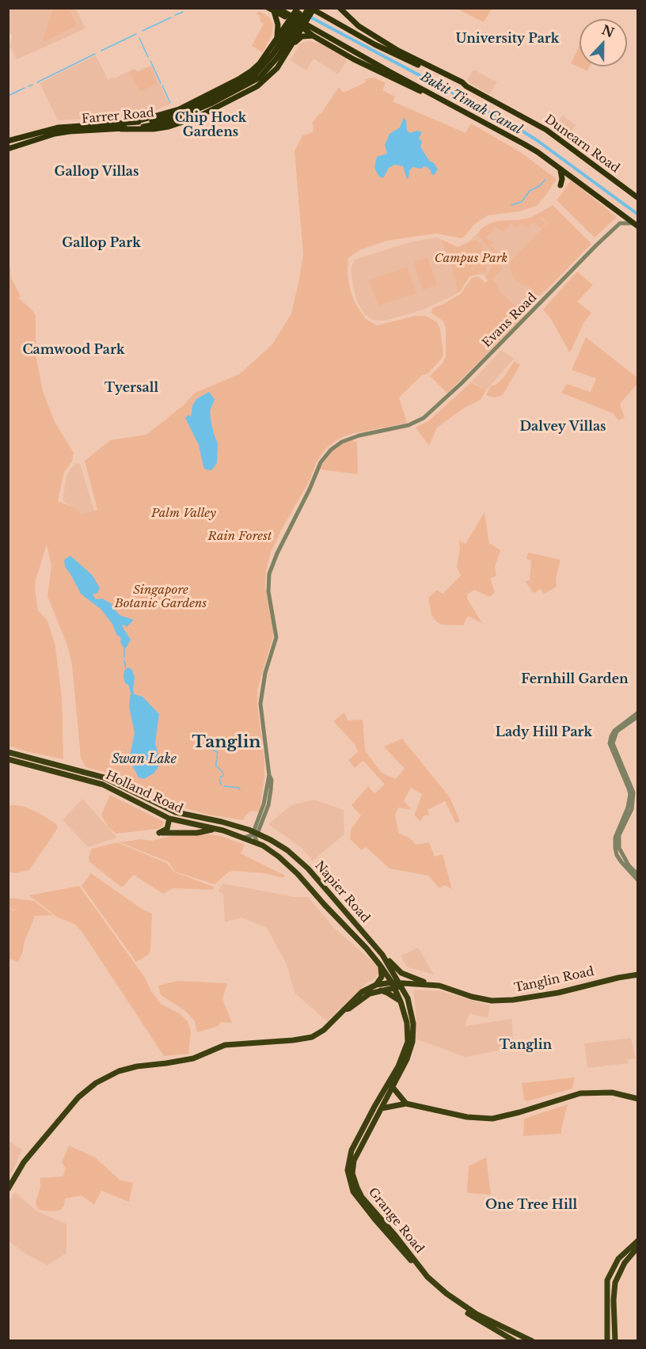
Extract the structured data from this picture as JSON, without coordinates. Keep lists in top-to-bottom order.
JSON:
{
  "streets": {
    "highway": ["Farrer Road", "Dunearn Road"],
    "main road": [
      "Holland Road",
      "Napier Road",
      "Tanglin Road",
      "Grange Road"
    ],
    "street": ["Evans Road"]
  },
  "crossings": [
    ["Evans Road", "Holland Road"],
    ["Evans Road", "Napier Road"],
    ["Holland Road", "Napier Road"],
    ["Napier Road", "Tanglin Road"],
    ["Napier Road", "Grange Road"],
    ["Tanglin Road", "Grange Road"]
  ],
  "districts": [
    "University Park",
    "Chip Hock Gardens",
    "Gallop Villas",
    "Gallop Park",
    "Camwood Park",
    "Tyersall",
    "Dalvey Villas",
    "Fernhill Garden",
    "Lady Hill Park",
    "Tanglin",
    "Tanglin",
    "One Tree Hill"
  ],
  "water": ["Bukit Timah Canal", "Swan Lake"],
  "parks": [
    "Campus Park",
    "Palm Valley",
    "Rain Forest",
    "Singapore Botanic Gardens"
  ],
  "north": "top"
}
